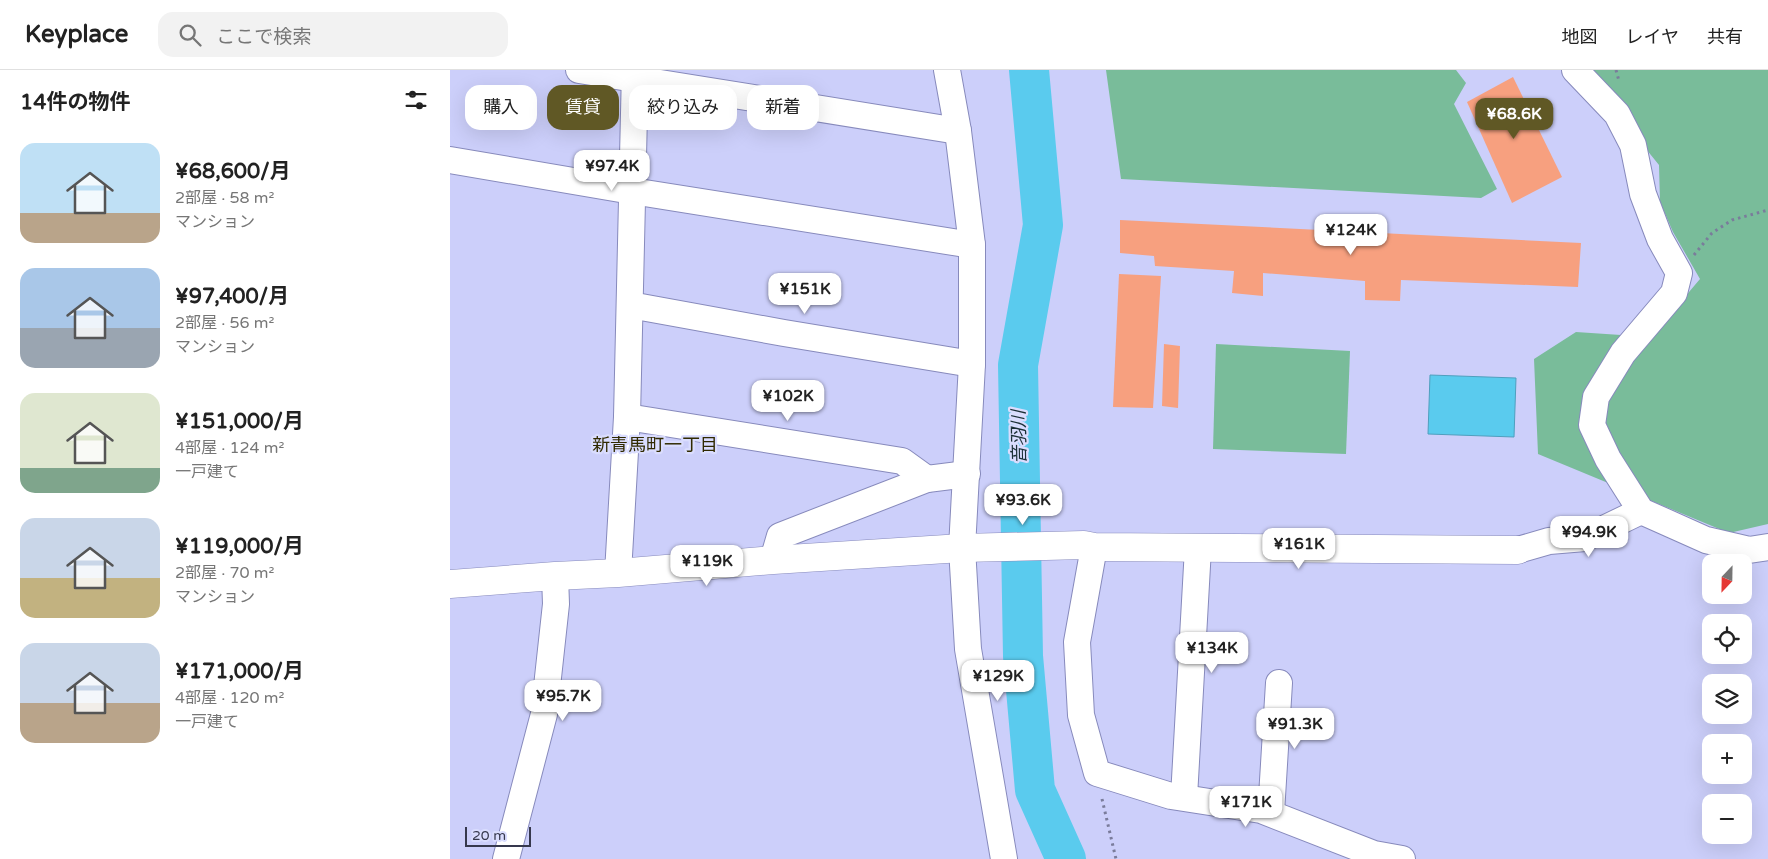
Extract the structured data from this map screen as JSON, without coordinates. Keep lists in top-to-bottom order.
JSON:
{
  "districts": ["新青馬町一丁目"],
  "water": ["音羽川"],
  "scale_bar": "20 m",
  "north": "bottom",
  "page": {
    "header": "Keyplace",
    "search": "ここで検索",
    "nav": ["地図", "レイヤ", "共有"],
    "heading": "14件の物件",
    "chip": [
      "購入",
      "賃貸",
      "絞り込み",
      "新着"
    ],
    "price": [
      "¥68.6K",
      "¥97.4K",
      "¥124K",
      "¥151K",
      "¥102K",
      "¥93.6K",
      "¥94.9K",
      "¥161K",
      "¥119K",
      "¥134K",
      "¥129K",
      "¥95.7K",
      "¥91.3K",
      "¥171K"
    ],
    "list": [
      {
        "name": "¥68,600/月",
        "note": "2部屋 · 58 m² · マンション"
      },
      {
        "name": "¥97,400/月",
        "note": "2部屋 · 56 m² · マンション"
      },
      {
        "name": "¥151,000/月",
        "note": "4部屋 · 124 m² · 一戸建て"
      },
      {
        "name": "¥119,000/月",
        "note": "2部屋 · 70 m² · マンション"
      },
      {
        "name": "¥171,000/月",
        "note": "4部屋 · 120 m² · 一戸建て"
      }
    ],
    "map_buttons": ["+", "−"],
    "scale": "20 m"
  }
}
